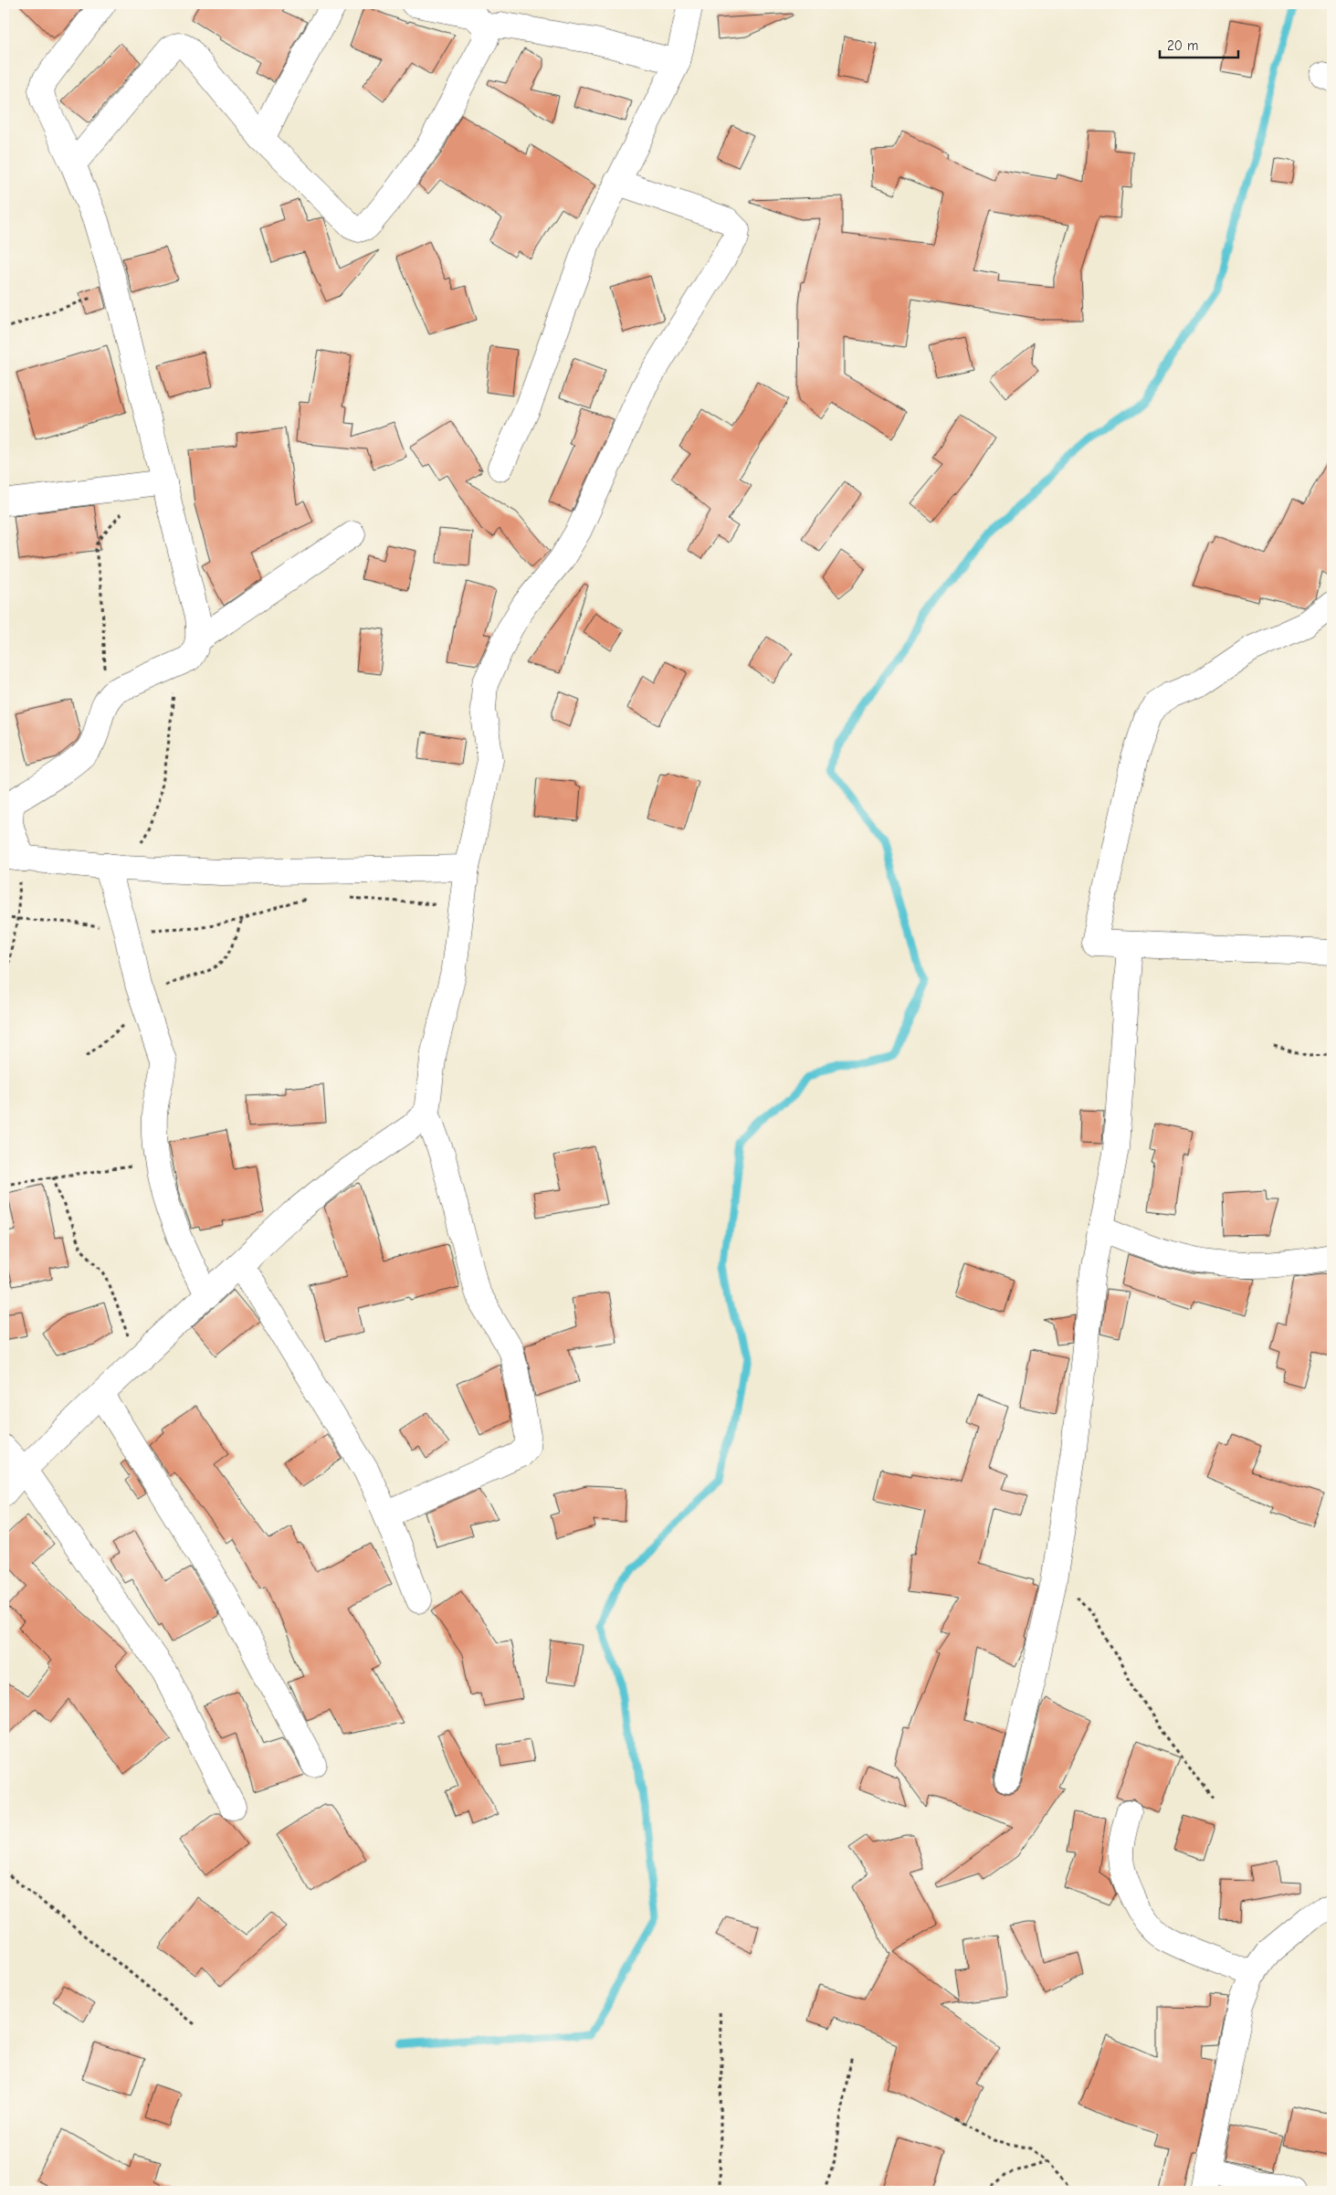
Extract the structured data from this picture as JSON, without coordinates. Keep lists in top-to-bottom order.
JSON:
{
  "scale_bar": "20 m"
}
